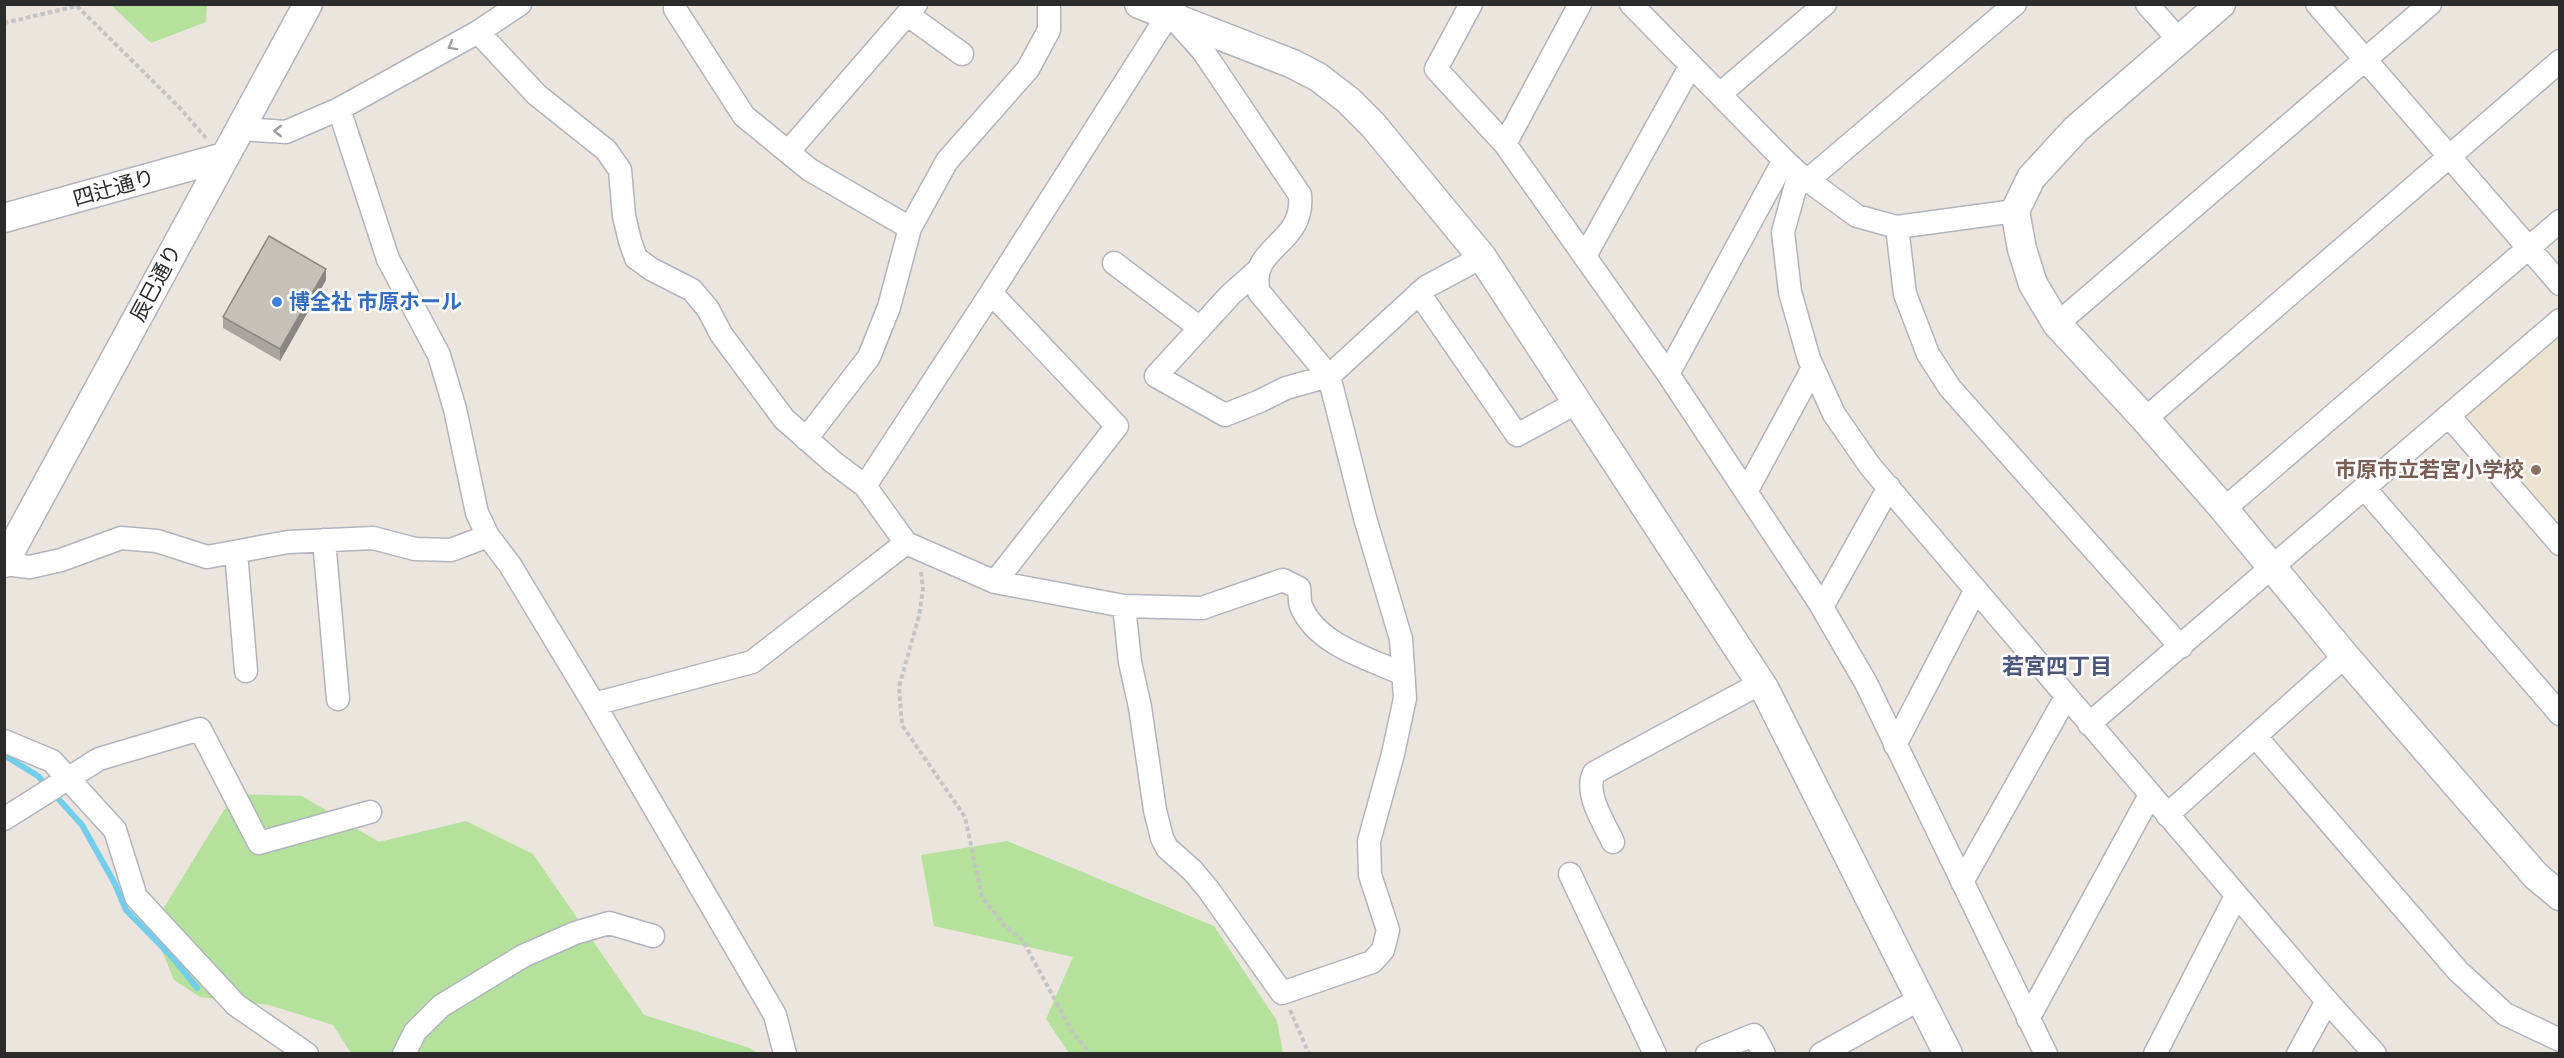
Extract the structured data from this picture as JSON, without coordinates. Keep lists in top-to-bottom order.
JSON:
{
  "streets": {
    "street": ["四辻通り", "辰巳通り"]
  },
  "crossings": [
    ["四辻通り", "辰巳通り"]
  ],
  "districts": ["若宮四丁目"],
  "places": ["博全社 市原ホール", "市原市立若宮小学校"]
}
